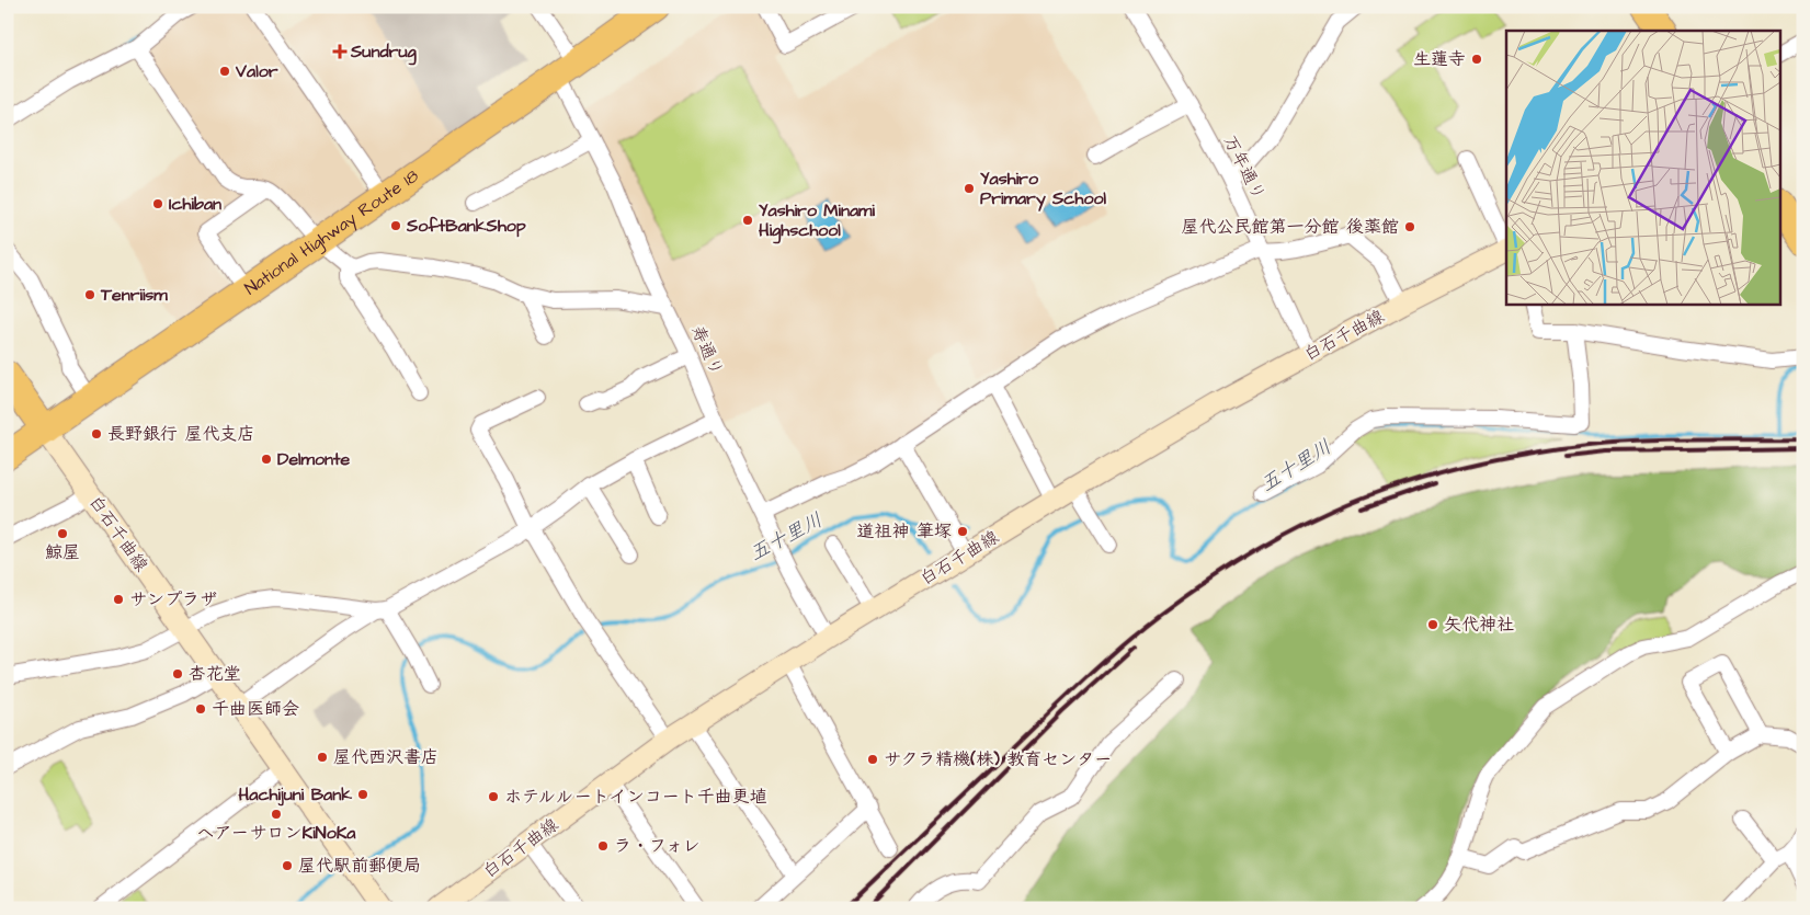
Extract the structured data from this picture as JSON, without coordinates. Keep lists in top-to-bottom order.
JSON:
{
  "streets": {
    "highway": ["National Highway Route 18"],
    "main road": ["白石千曲線"],
    "street": ["万年通り", "寿通り"]
  },
  "crossings": [
    ["万年通り", "白石千曲線"],
    ["National Highway Route 18", "白石千曲線"],
    ["National Highway Route 18", "寿通り"],
    ["白石千曲線", "寿通り"]
  ],
  "water": ["五十里川"],
  "places": {
    "health": ["Sundrug"],
    "other": [
      "生蓮寺",
      "Valor",
      "Yashiro Primary School",
      "Ichiban",
      "Yashiro Minami Highschool",
      "SoftBankShop",
      "屋代公民館第一分館 後薬館",
      "Tenriism",
      "長野銀行 屋代支店",
      "Delmonte",
      "道祖神 筆塚",
      "鯨屋",
      "サンプラザ",
      "矢代神社",
      "杏花堂",
      "千曲医師会",
      "屋代西沢書店",
      "サクラ精機(株) 教育センター",
      "Hachijuni Bank",
      "ホテルルートインコート千曲更埴",
      "ヘアーサロンKiNoKa",
      "ラ・フォレ",
      "屋代駅前郵便局"
    ]
  }
}
